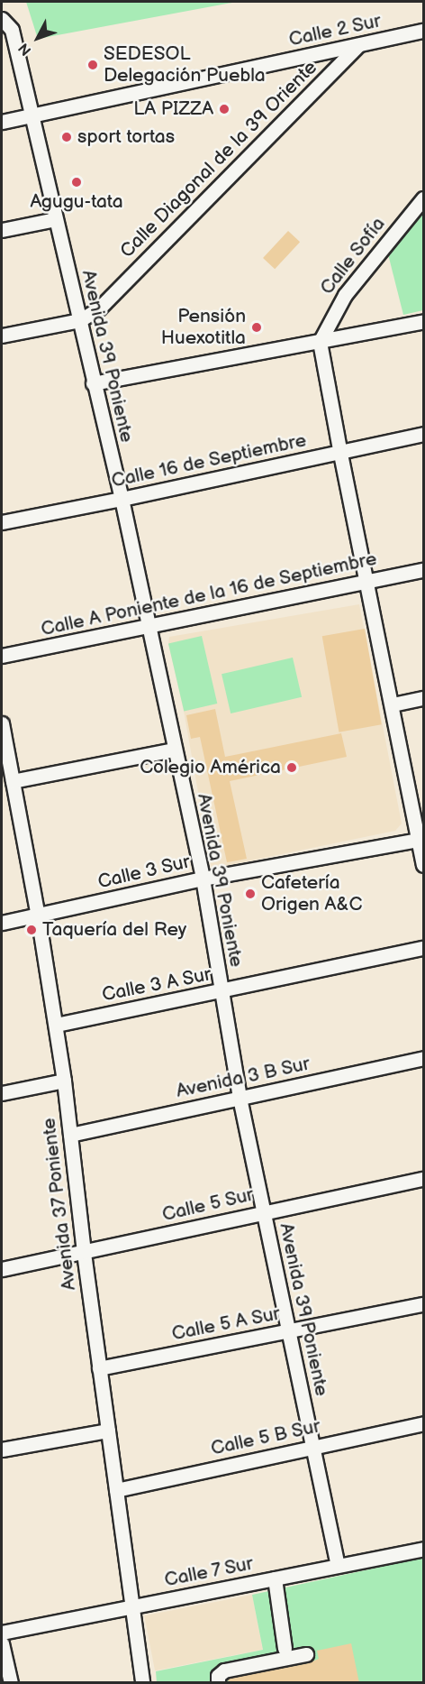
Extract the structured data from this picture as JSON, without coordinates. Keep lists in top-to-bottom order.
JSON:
{
  "streets": {
    "street": [
      "Calle 2 Sur",
      "Calle Diagonal de la 39 Oriente",
      "Calle Sofía",
      "Avenida 39 Poniente",
      "Calle 16 de Septiembre",
      "Calle A Poniente de la 16 de Septiembre",
      "Calle 3 Sur",
      "Calle 3 A Sur",
      "Avenida 3 B Sur",
      "Avenida 37 Poniente",
      "Calle 5 Sur",
      "Calle 5 A Sur",
      "Calle 5 B Sur",
      "Calle 7 Sur"
    ]
  },
  "crossings": [
    ["Calle 2 Sur", "Calle Diagonal de la 39 Oriente"],
    ["Calle 2 Sur", "Avenida 39 Poniente"],
    ["Calle Diagonal de la 39 Oriente", "Avenida 39 Poniente"],
    ["Avenida 39 Poniente", "Calle 16 de Septiembre"],
    ["Avenida 39 Poniente", "Calle A Poniente de la 16 de Septiembre"],
    ["Avenida 39 Poniente", "Calle 3 Sur"],
    ["Avenida 39 Poniente", "Calle 3 A Sur"],
    ["Avenida 39 Poniente", "Avenida 3 B Sur"],
    ["Avenida 39 Poniente", "Calle 5 Sur"],
    ["Avenida 39 Poniente", "Calle 5 A Sur"],
    ["Avenida 39 Poniente", "Calle 5 B Sur"],
    ["Avenida 39 Poniente", "Calle 7 Sur"],
    ["Calle 3 Sur", "Avenida 37 Poniente"],
    ["Calle 3 A Sur", "Avenida 37 Poniente"],
    ["Avenida 3 B Sur", "Avenida 37 Poniente"],
    ["Avenida 37 Poniente", "Calle 5 Sur"],
    ["Avenida 37 Poniente", "Calle 5 A Sur"],
    ["Avenida 37 Poniente", "Calle 5 B Sur"],
    ["Avenida 37 Poniente", "Calle 7 Sur"]
  ],
  "places": [
    "SEDESOL Delegación Puebla",
    "LA PIZZA",
    "sport tortas",
    "Agugu-tata",
    "Pensión Huexotitla",
    "Colegio América",
    "Cafetería Origen A&C",
    "Taquería del Rey"
  ],
  "north": "bottom left"
}
